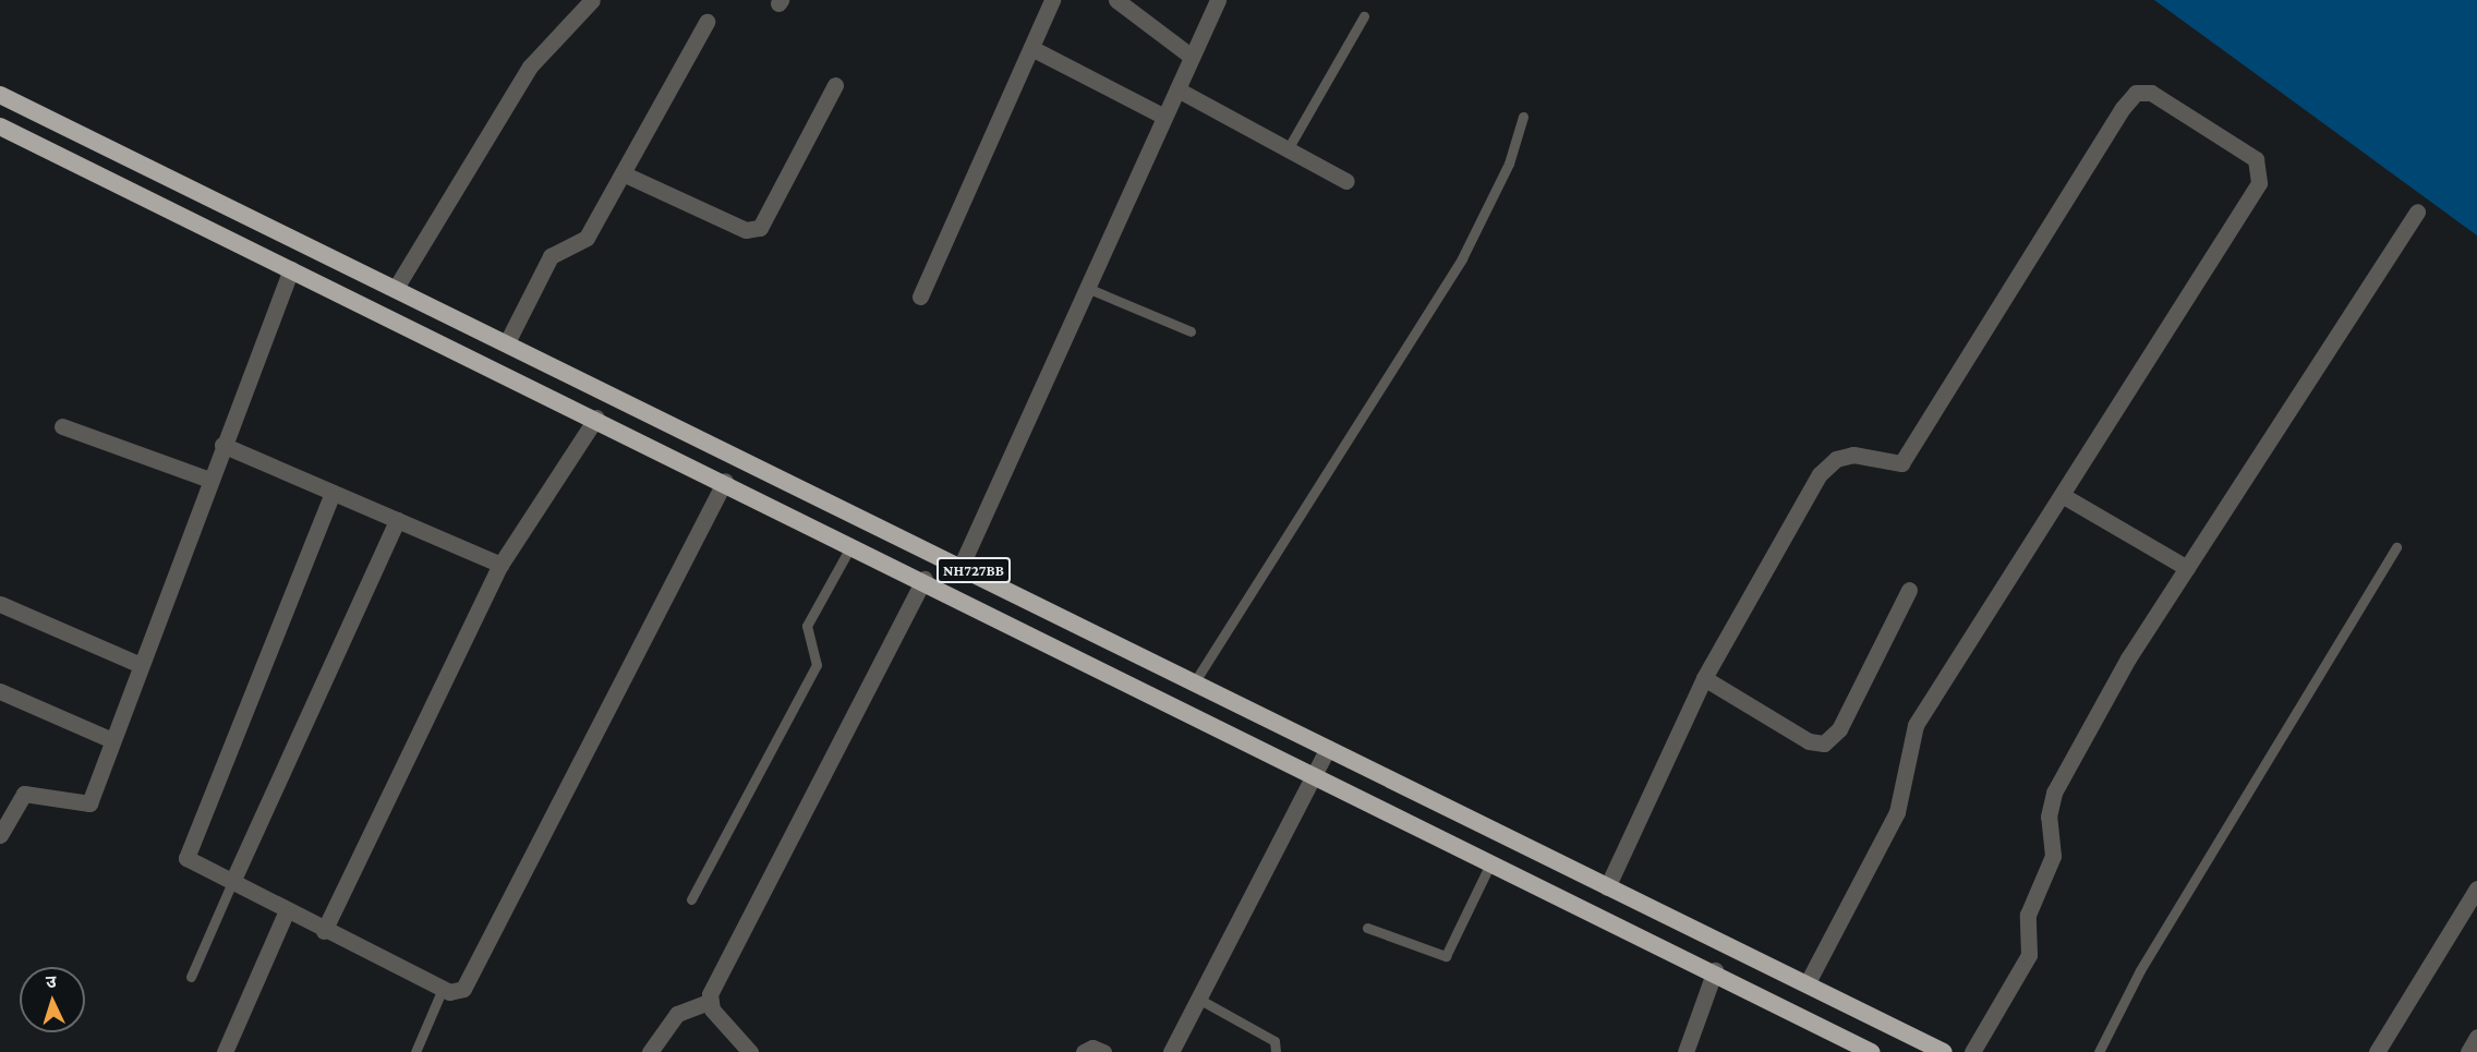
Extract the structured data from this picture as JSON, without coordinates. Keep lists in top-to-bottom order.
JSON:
{
  "streets": {
    "highway": ["NH727BB"]
  },
  "north": "top"
}
